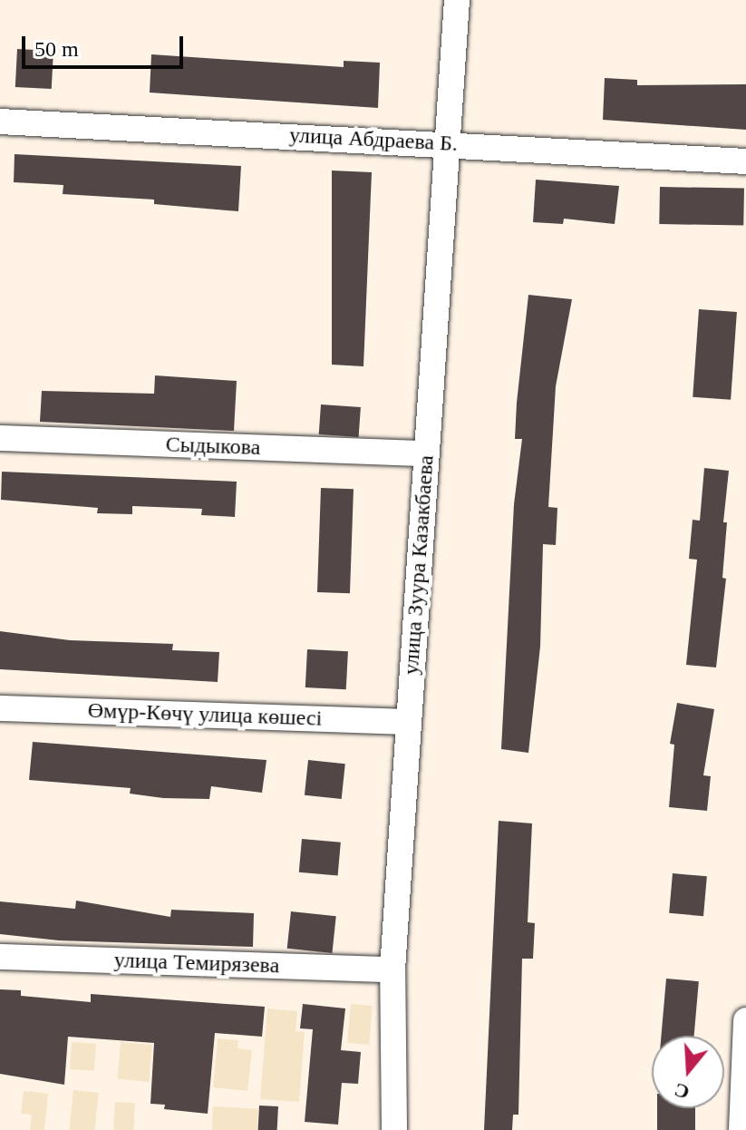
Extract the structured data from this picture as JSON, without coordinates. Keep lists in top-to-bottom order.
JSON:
{
  "streets": {
    "street": [
      "улица Абдраева Б.",
      "Сыдыкова",
      "улица Зуура Казакбаева",
      "Өмүр-Көчү улица көшесі",
      "улица Темирязева"
    ]
  },
  "crossings": [
    ["улица Абдраева Б.", "улица Зуура Казакбаева"],
    ["Сыдыкова", "улица Зуура Казакбаева"],
    ["улица Зуура Казакбаева", "Өмүр-Көчү улица көшесі"],
    ["улица Зуура Казакбаева", "улица Темирязева"]
  ],
  "scale_bar": "50 m",
  "north": "bottom"
}
